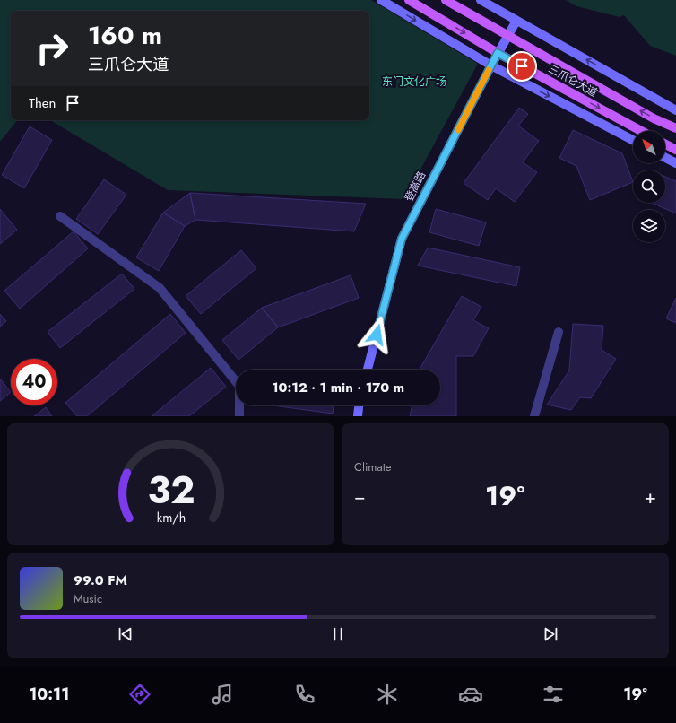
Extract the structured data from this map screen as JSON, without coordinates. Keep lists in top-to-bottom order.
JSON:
{
  "streets": {
    "main road": ["三爪仑大道", "登高路"]
  },
  "crossings": [
    ["三爪仑大道", "登高路"]
  ],
  "parks": ["东门文化广场"],
  "north": "top left",
  "page": {
    "turn": ["160 m", "三爪仑大道"],
    "then": "Then",
    "limit": "40",
    "trip": "10:12 · 1 min · 170 m",
    "tile": "Climate",
    "heat": ["−", "19°", "+"],
    "song": ["99.0 FM", "Music"],
    "tabs": ["10:11", "19°"],
    "gauge": ["32", "km/h"]
  }
}
